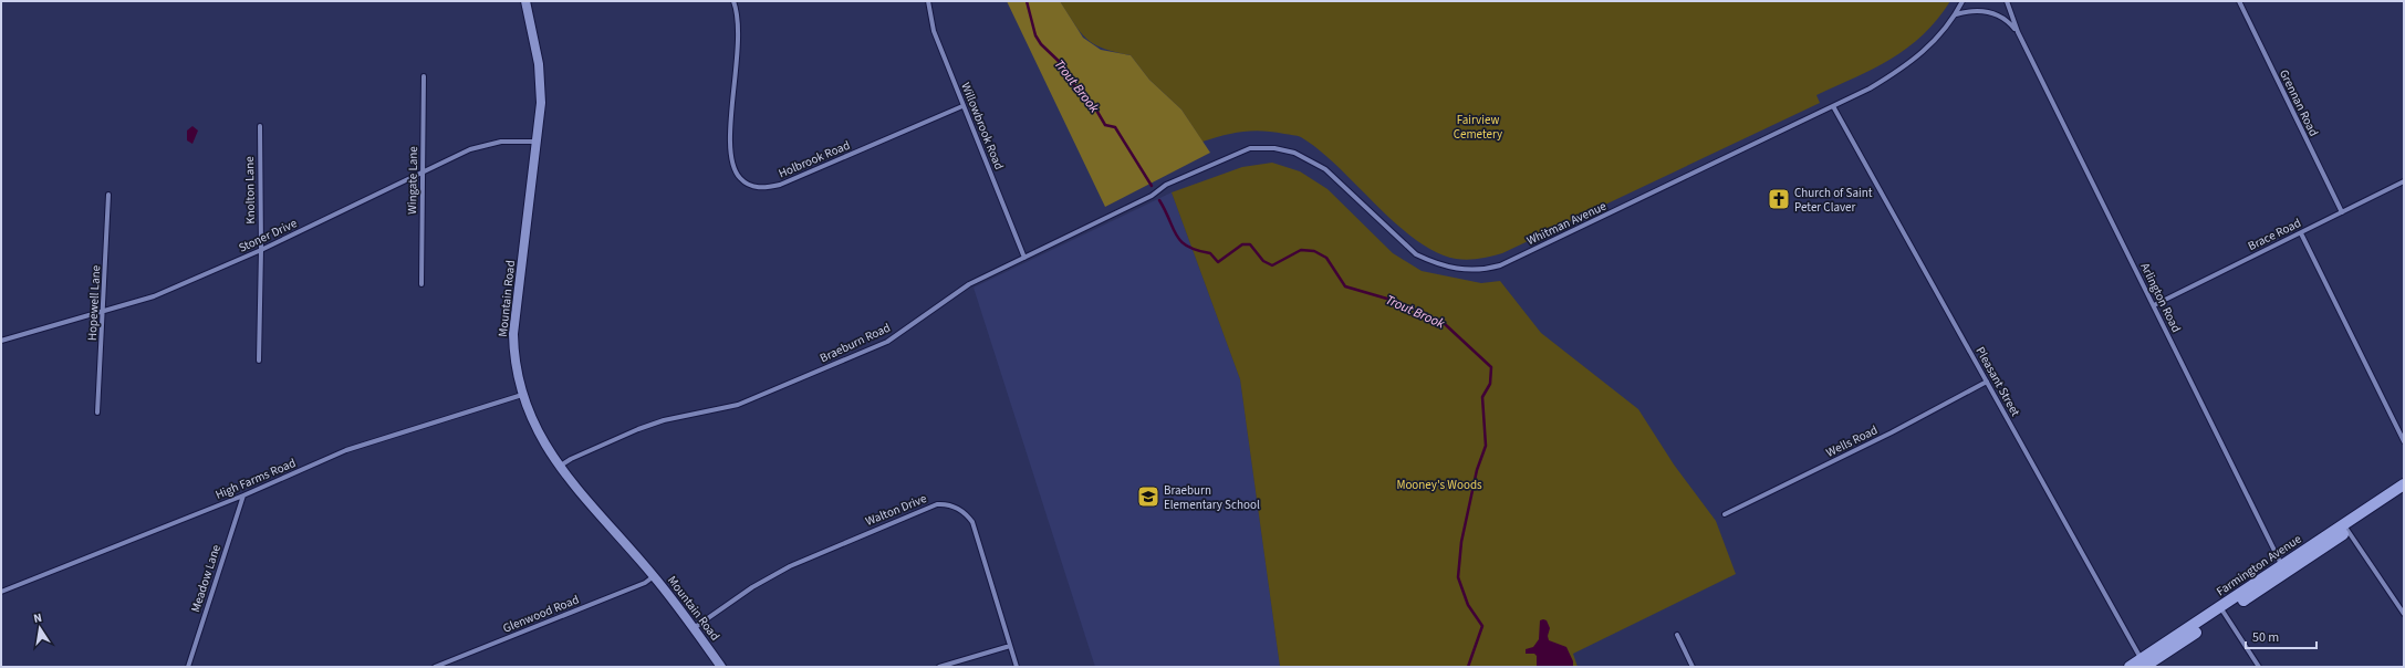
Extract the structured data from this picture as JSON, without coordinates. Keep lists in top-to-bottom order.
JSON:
{
  "streets": {
    "main road": ["Mountain Road", "Farmington Avenue"],
    "street": [
      "Grennan Road",
      "Willowbrook Road",
      "Holbrook Road",
      "Wingate Lane",
      "Knolton Lane",
      "Whitman Avenue",
      "Brace Road",
      "Stoner Drive",
      "Arlington Road",
      "Hopewell Lane",
      "Braeburn Road",
      "Pleasant Street",
      "Wells Road",
      "High Farms Road",
      "Walton Drive",
      "Meadow Lane",
      "Glenwood Road"
    ]
  },
  "crossings": [
    ["Grennan Road", "Brace Road"],
    ["Willowbrook Road", "Holbrook Road"],
    ["Willowbrook Road", "Braeburn Road"],
    ["Wingate Lane", "Stoner Drive"],
    ["Knolton Lane", "Stoner Drive"],
    ["Whitman Avenue", "Arlington Road"],
    ["Whitman Avenue", "Braeburn Road"],
    ["Whitman Avenue", "Pleasant Street"],
    ["Brace Road", "Arlington Road"],
    ["Stoner Drive", "Mountain Road"],
    ["Stoner Drive", "Hopewell Lane"],
    ["Arlington Road", "Farmington Avenue"],
    ["Mountain Road", "Braeburn Road"],
    ["Mountain Road", "High Farms Road"],
    ["Mountain Road", "Walton Drive"],
    ["Mountain Road", "Glenwood Road"],
    ["Pleasant Street", "Wells Road"],
    ["Pleasant Street", "Farmington Avenue"],
    ["High Farms Road", "Meadow Lane"]
  ],
  "water": ["Trout Brook"],
  "parks": ["Fairview Cemetery", "Mooney's Woods"],
  "places": {
    "church": ["Church of Saint Peter Claver"],
    "school or university": ["Braeburn Elementary School"]
  },
  "scale_bar": "50 m",
  "north": "top"
}
